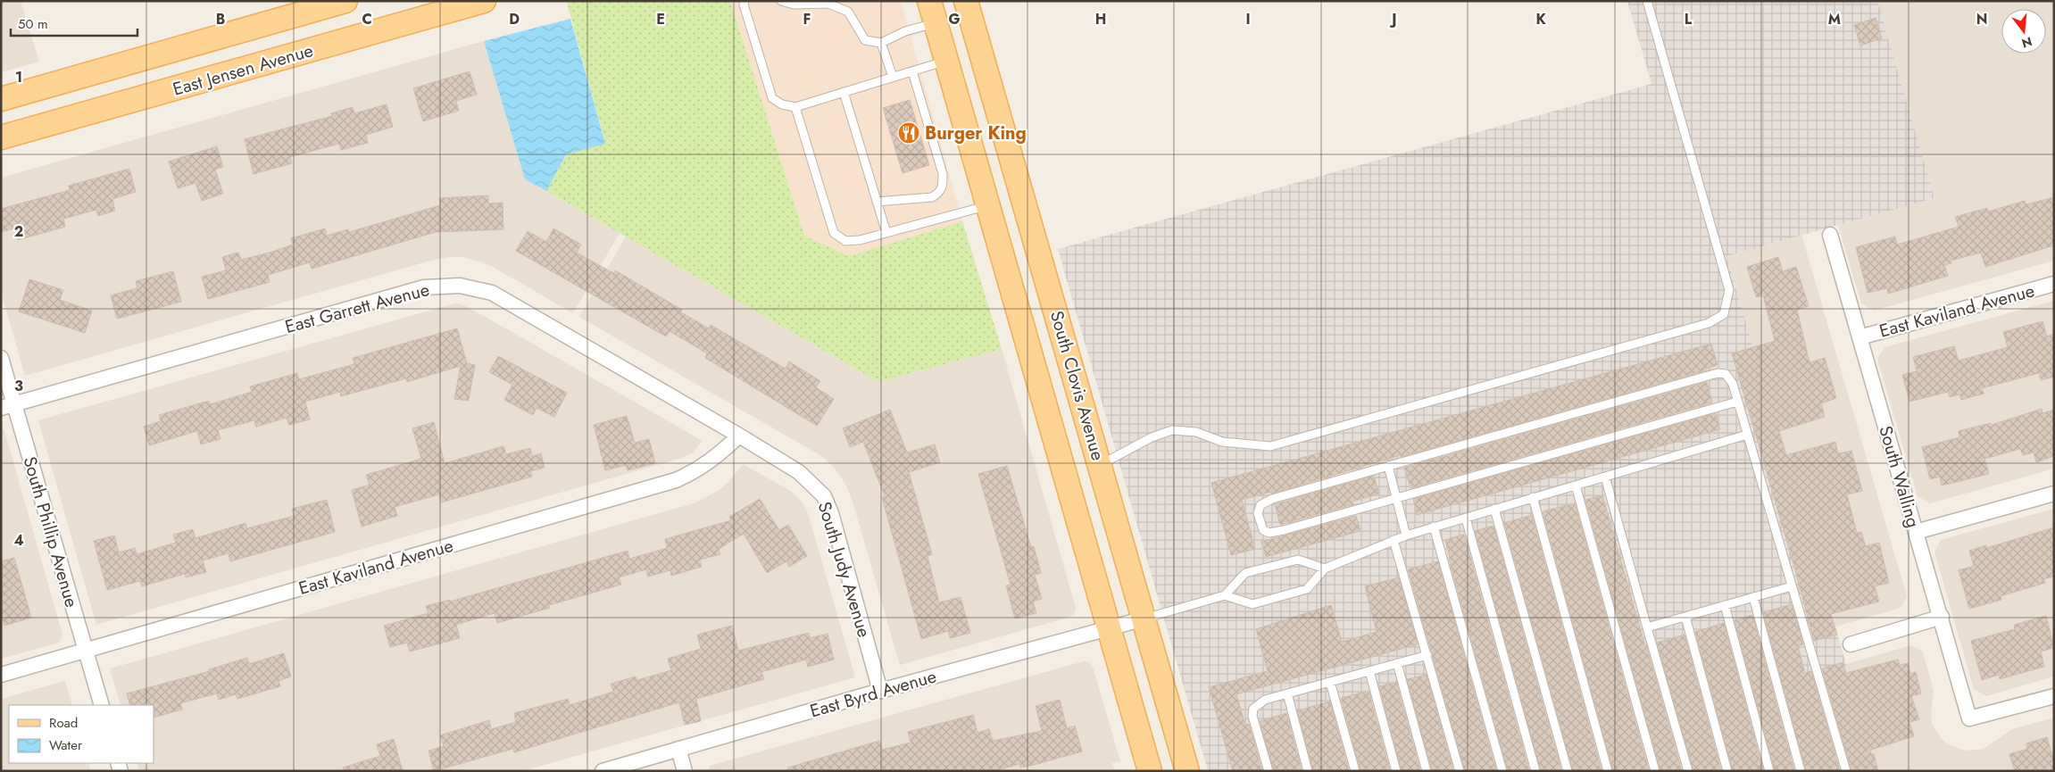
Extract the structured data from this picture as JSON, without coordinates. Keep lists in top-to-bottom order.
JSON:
{
  "streets": {
    "main road": ["East Jensen Avenue", "South Clovis Avenue"],
    "street": [
      "East Garrett Avenue",
      "East Kaviland Avenue",
      "South Walling",
      "South Phillip Avenue",
      "South Judy Avenue",
      "East Byrd Avenue"
    ]
  },
  "crossings": [
    ["East Garrett Avenue", "East Kaviland Avenue"],
    ["East Garrett Avenue", "South Phillip Avenue"],
    ["East Garrett Avenue", "South Judy Avenue"],
    ["East Kaviland Avenue", "South Walling"],
    ["East Kaviland Avenue", "South Phillip Avenue"],
    ["East Kaviland Avenue", "South Judy Avenue"],
    ["South Clovis Avenue", "East Byrd Avenue"],
    ["South Judy Avenue", "East Byrd Avenue"]
  ],
  "places": {
    "restaurant": ["Burger King"]
  },
  "legend": ["Road", "Water"],
  "scale_bar": "50 m",
  "north": "bottom",
  "grid": {
    "columns": [
      "B",
      "C",
      "D",
      "E",
      "F",
      "G",
      "H",
      "I",
      "J",
      "K",
      "L",
      "M",
      "N"
    ],
    "rows": [
      "1",
      "2",
      "3",
      "4"
    ]
  }
}
